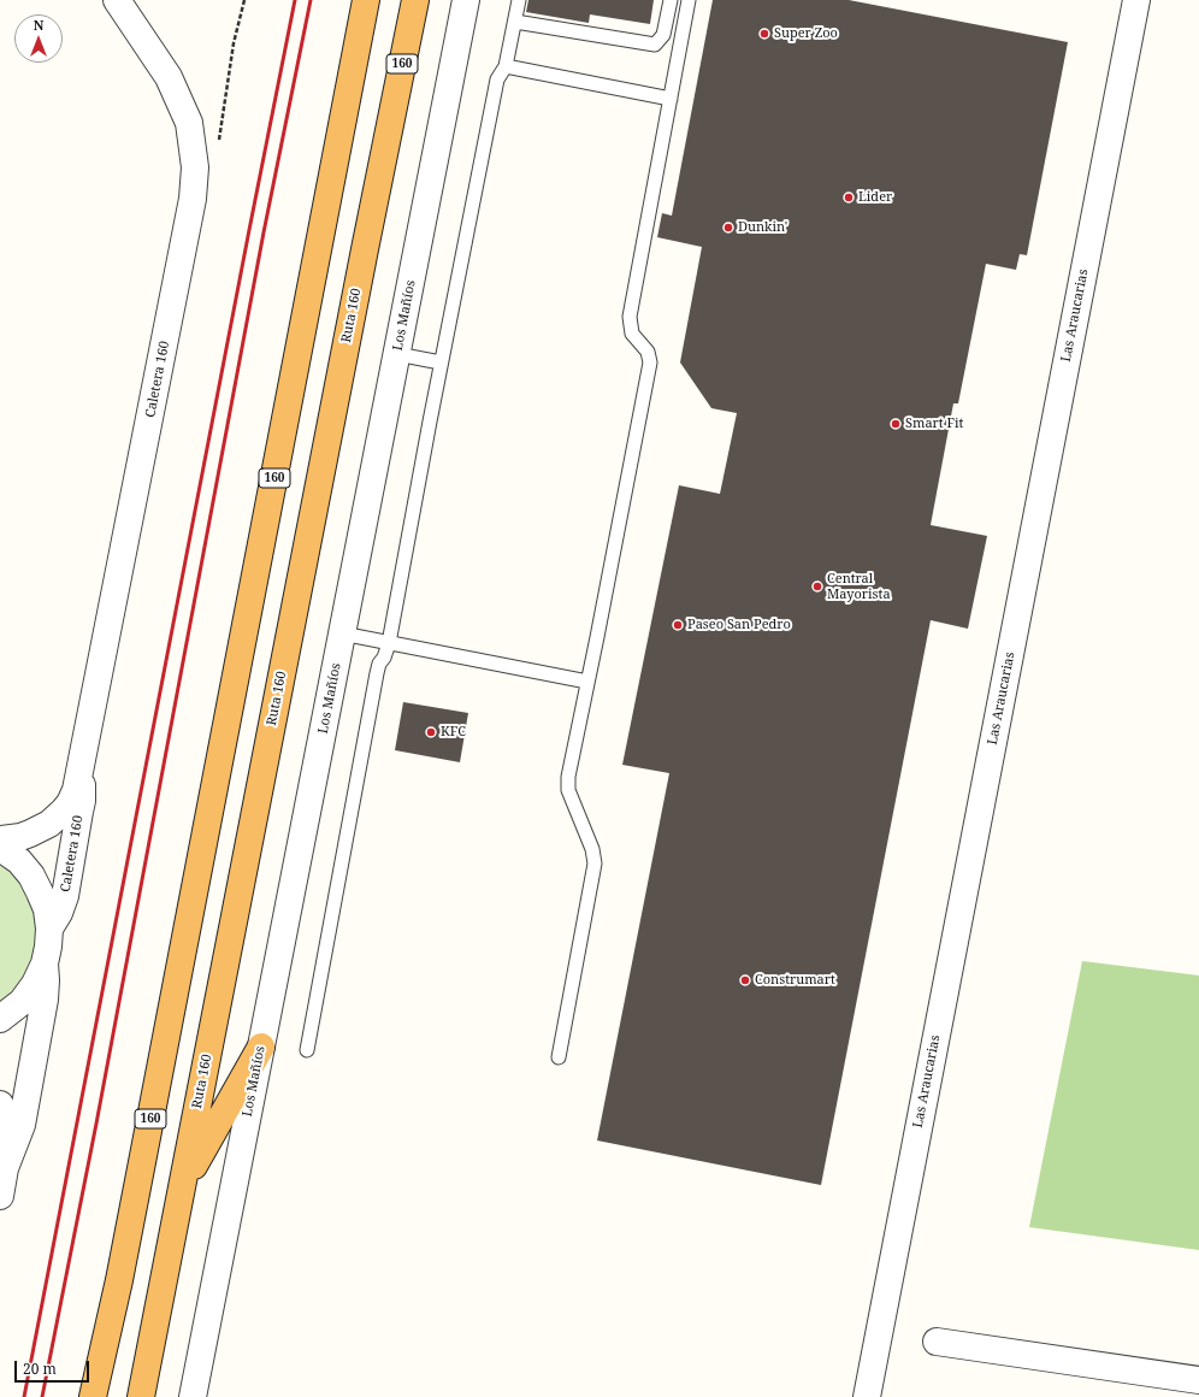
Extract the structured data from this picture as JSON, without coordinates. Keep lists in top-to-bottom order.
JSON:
{
  "streets": {
    "highway": ["160", "Ruta 160"],
    "street": ["Los Mañíos", "Las Araucarias", "Caletera 160"]
  },
  "places": [
    "Super Zoo",
    "Lider",
    "Dunkin'",
    "Smart Fit",
    "Central Mayorista",
    "Paseo San Pedro",
    "KFC",
    "Construmart"
  ],
  "scale_bar": "20 m",
  "north": "top"
}
